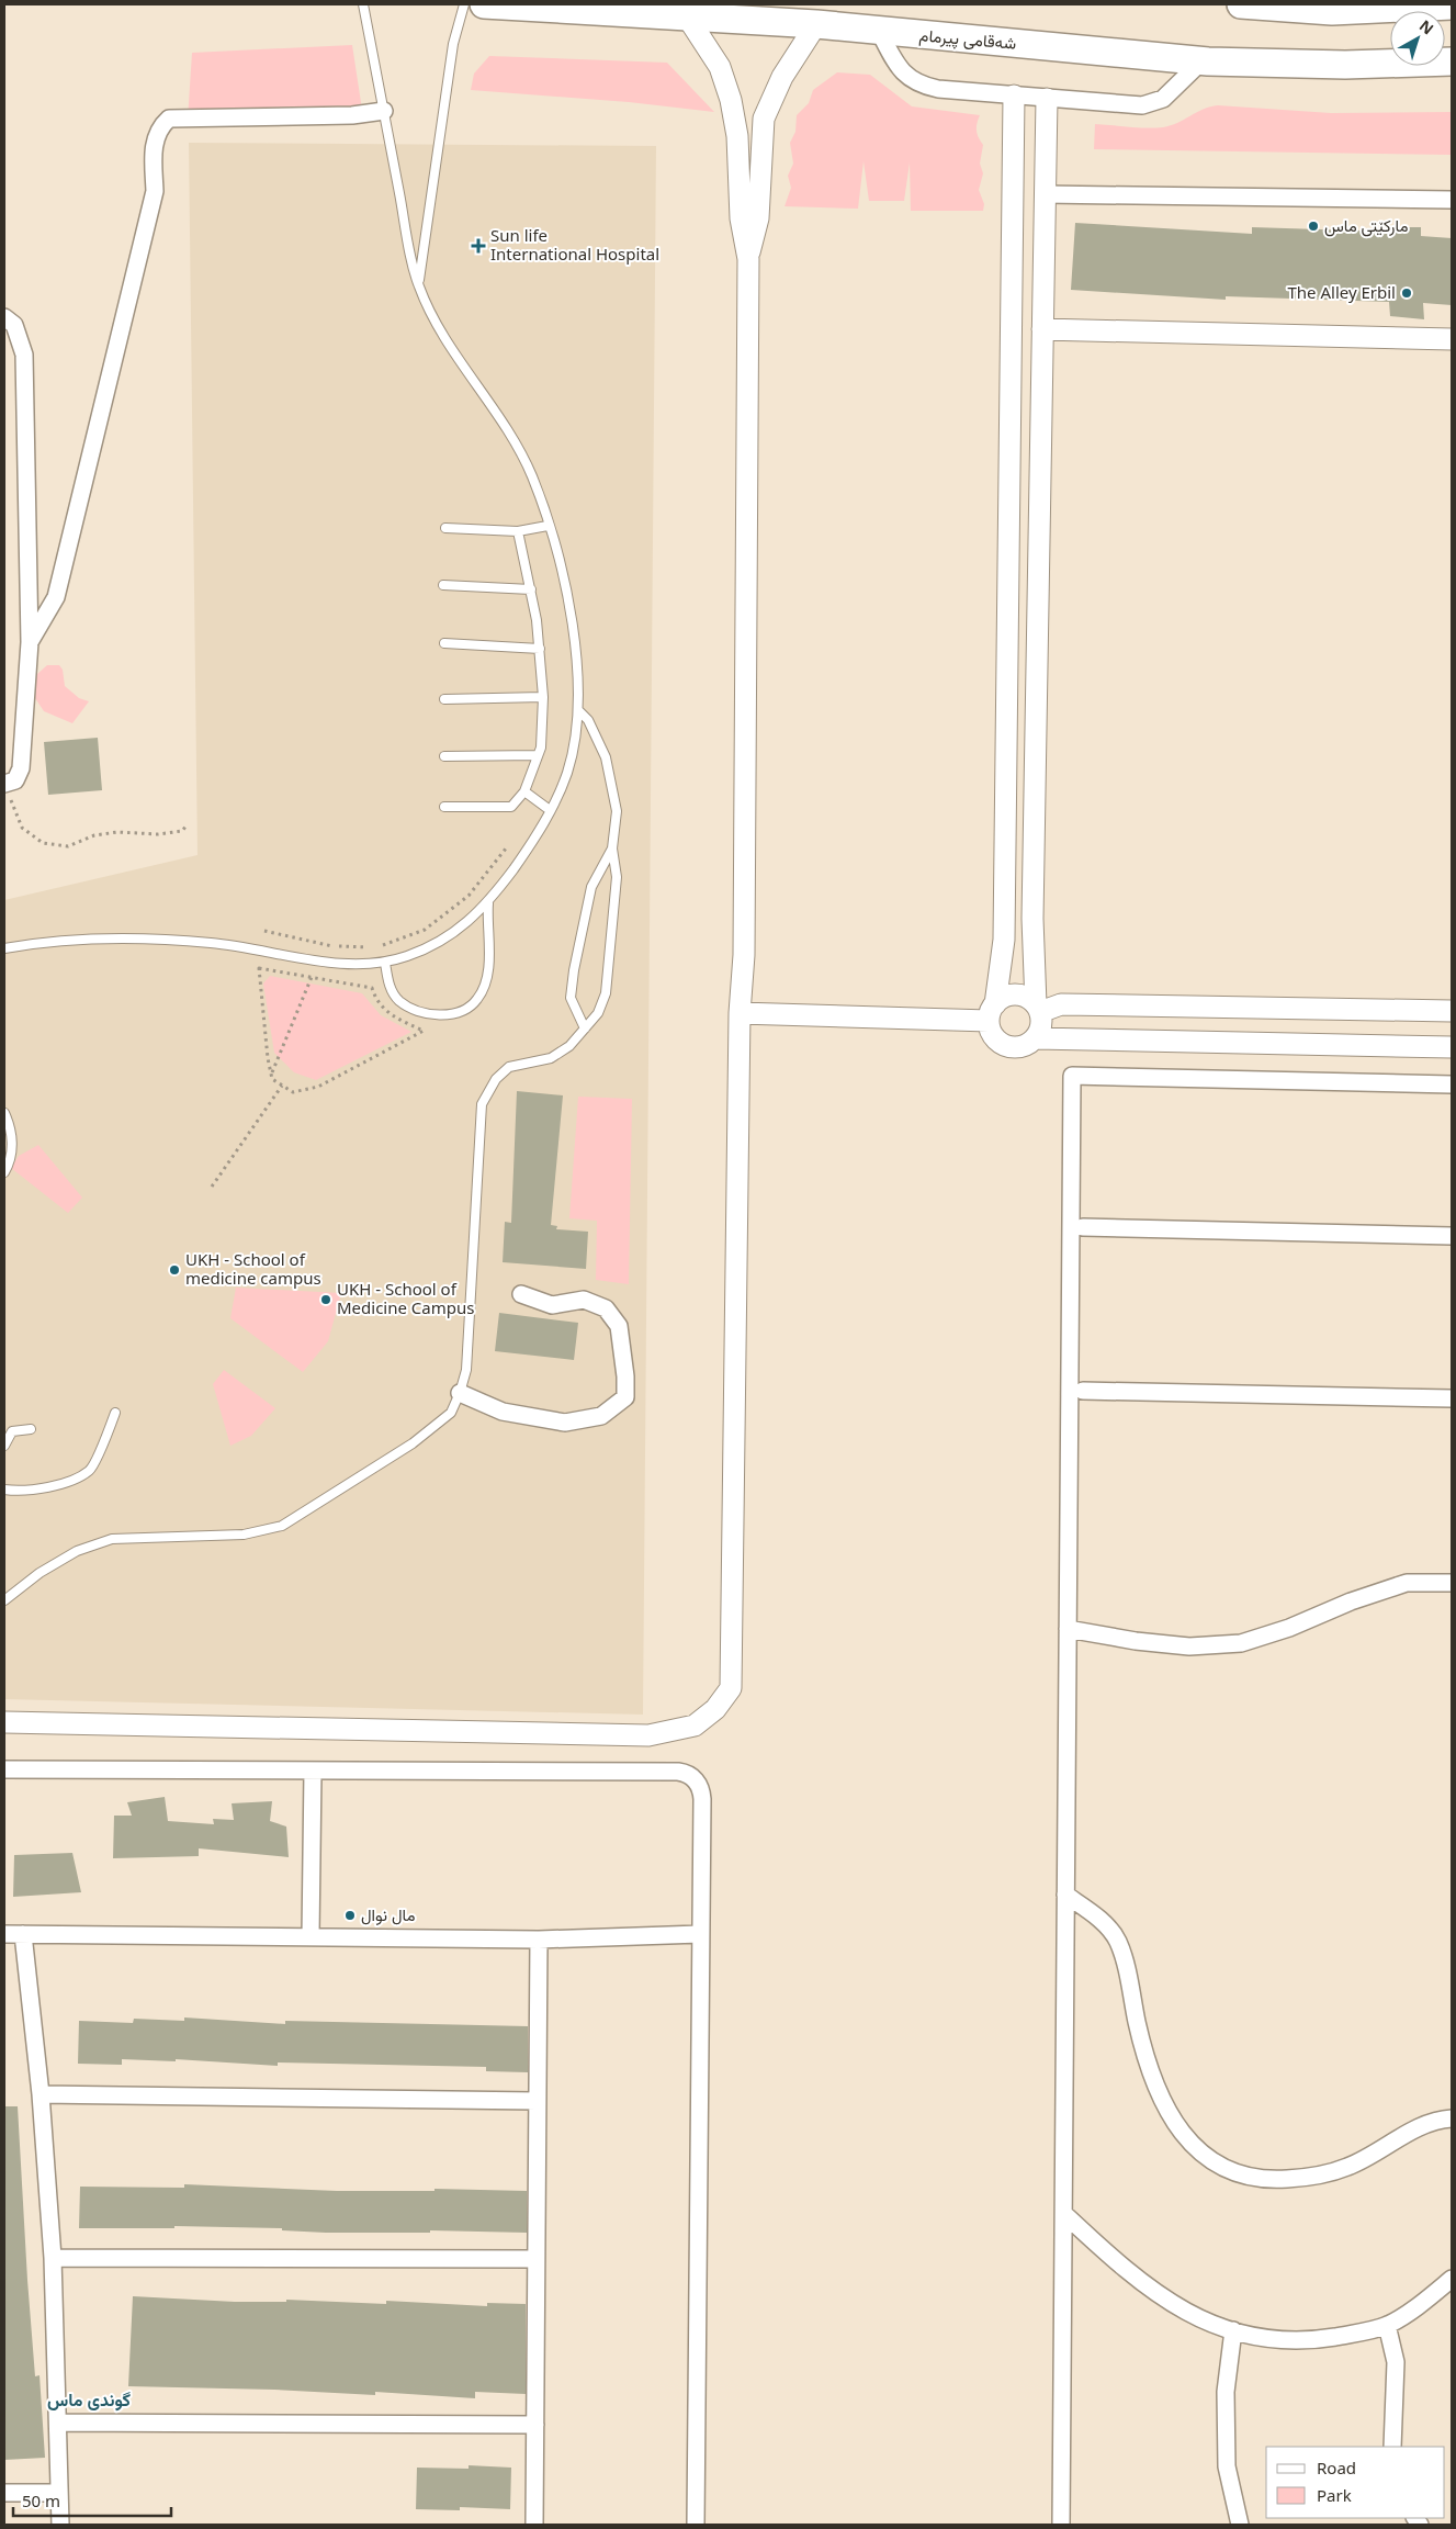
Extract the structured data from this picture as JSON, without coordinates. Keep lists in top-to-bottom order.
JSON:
{
  "streets": {
    "highway": ["شەقامی پیرمام"]
  },
  "districts": ["گوندی ماس"],
  "places": {
    "other": [
      "مارکێتی ماس",
      "The Alley Erbil",
      "UKH - School of medicine campus",
      "UKH - School of Medicine Campus",
      "مال نوال"
    ],
    "health": ["Sun life International Hospital"]
  },
  "legend": ["Road", "Park"],
  "scale_bar": "50 m",
  "north": "top right"
}
